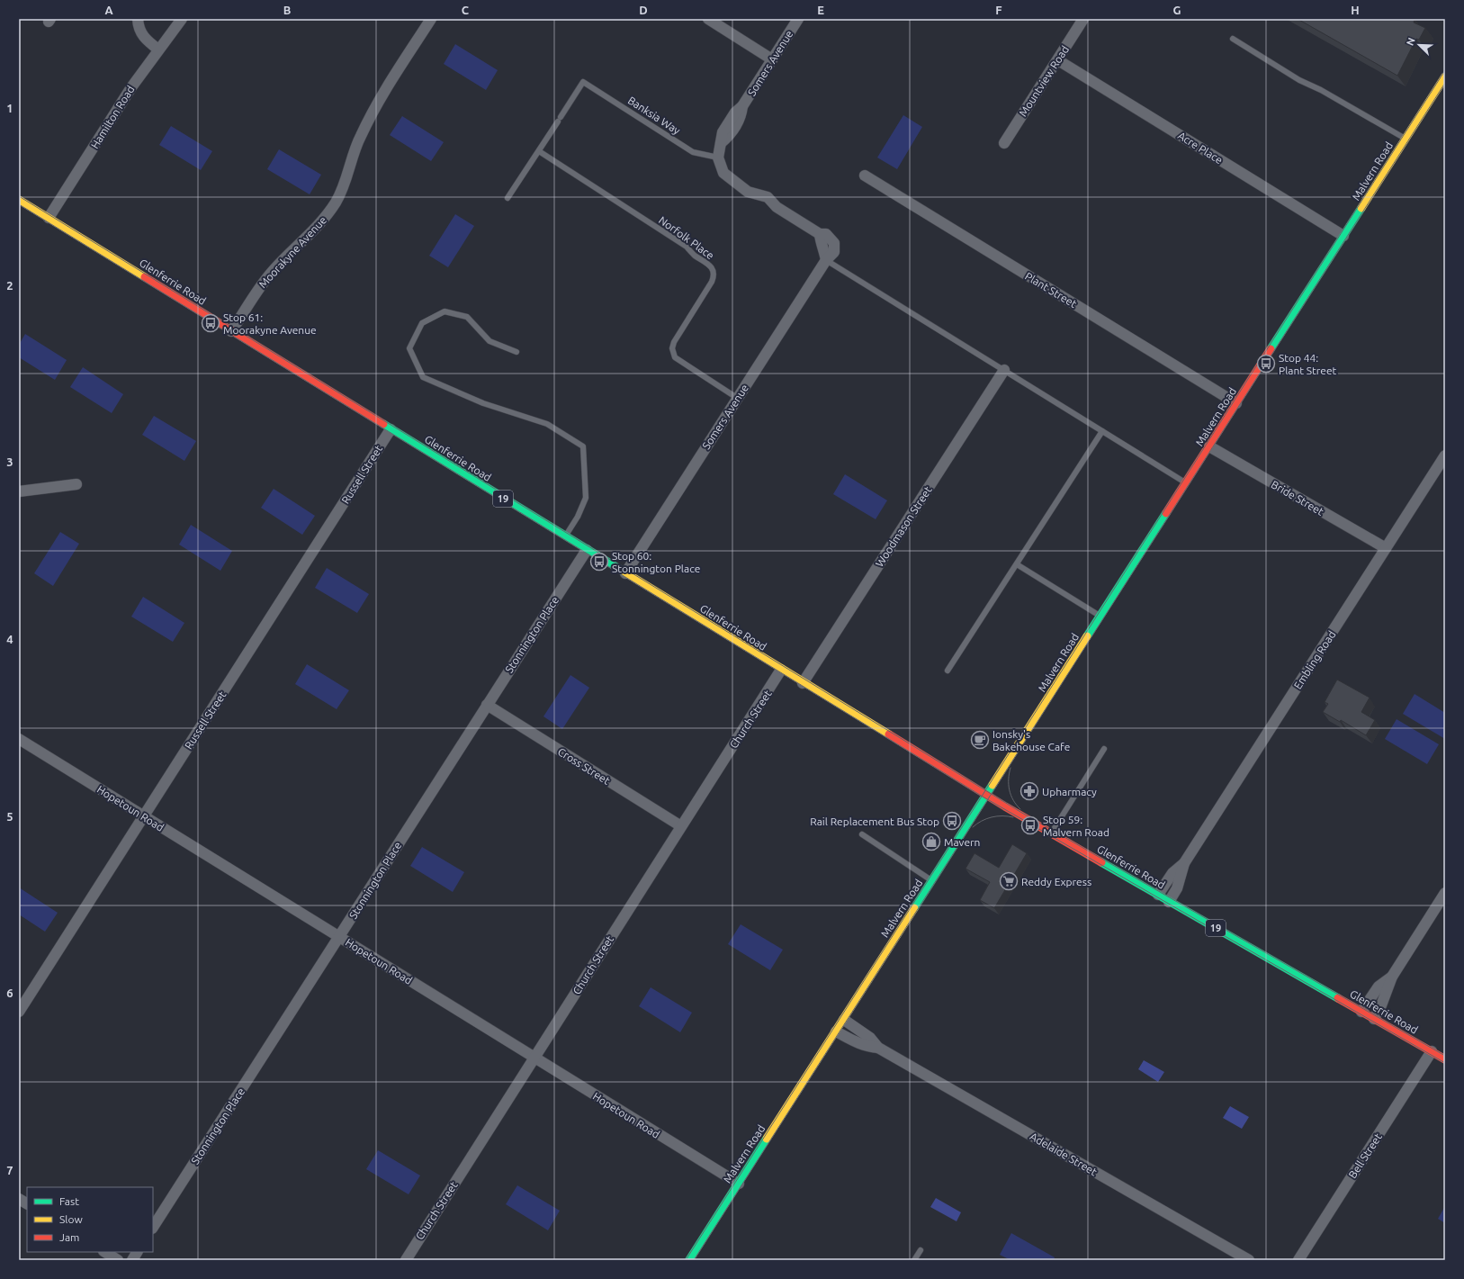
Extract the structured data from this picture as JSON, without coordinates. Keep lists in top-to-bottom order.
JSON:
{
  "streets": {
    "main road": ["Malvern Road", "Glenferrie Road", "19"],
    "street": [
      "Somers Avenue",
      "Mountview Road",
      "Hamilton Road",
      "Acre Place",
      "Moorakyne Avenue",
      "Plant Street",
      "Russell Street",
      "Bride Street",
      "Woodmason Street",
      "Stonnington Place",
      "Embling Road",
      "Church Street",
      "Cross Street",
      "Hopetoun Road",
      "Adelaide Street",
      "Bell Street"
    ],
    "lane": ["Banksia Way", "Norfolk Place"]
  },
  "crossings": [
    ["Somers Avenue", "Banksia Way"],
    ["Somers Avenue", "Norfolk Place"],
    ["Somers Avenue", "Glenferrie Road"],
    ["Mountview Road", "Acre Place"],
    ["Banksia Way", "Norfolk Place"],
    ["Hamilton Road", "Glenferrie Road"],
    ["Acre Place", "Malvern Road"],
    ["Malvern Road", "Glenferrie Road"],
    ["Malvern Road", "Plant Street"],
    ["Malvern Road", "Bride Street"],
    ["Malvern Road", "Hopetoun Road"],
    ["Malvern Road", "Adelaide Street"],
    ["Moorakyne Avenue", "Glenferrie Road"],
    ["Glenferrie Road", "Russell Street"],
    ["Glenferrie Road", "Woodmason Street"],
    ["Glenferrie Road", "Stonnington Place"],
    ["Glenferrie Road", "Embling Road"],
    ["Glenferrie Road", "Church Street"],
    ["Glenferrie Road", "Bell Street"],
    ["Russell Street", "Hopetoun Road"],
    ["Bride Street", "Embling Road"],
    ["Stonnington Place", "Cross Street"],
    ["Stonnington Place", "Hopetoun Road"],
    ["Church Street", "Cross Street"],
    ["Church Street", "Hopetoun Road"]
  ],
  "places": {
    "bus stop": [
      "Stop 61: Moorakyne Avenue",
      "Stop 44: Plant Street",
      "Stop 60: Stonnington Place",
      "Rail Replacement Bus Stop",
      "Stop 59: Malvern Road"
    ],
    "cafe": ["Ionsky's Bakehouse Cafe"],
    "pharmacy": ["Upharmacy"],
    "shop": ["Mavern"],
    "supermarket": ["Reddy Express"]
  },
  "legend": ["Fast", "Slow", "Jam"],
  "north": "top left",
  "grid": {
    "columns": [
      "A",
      "B",
      "C",
      "D",
      "E",
      "F",
      "G",
      "H"
    ],
    "rows": [
      "1",
      "2",
      "3",
      "4",
      "5",
      "6",
      "7"
    ]
  }
}
